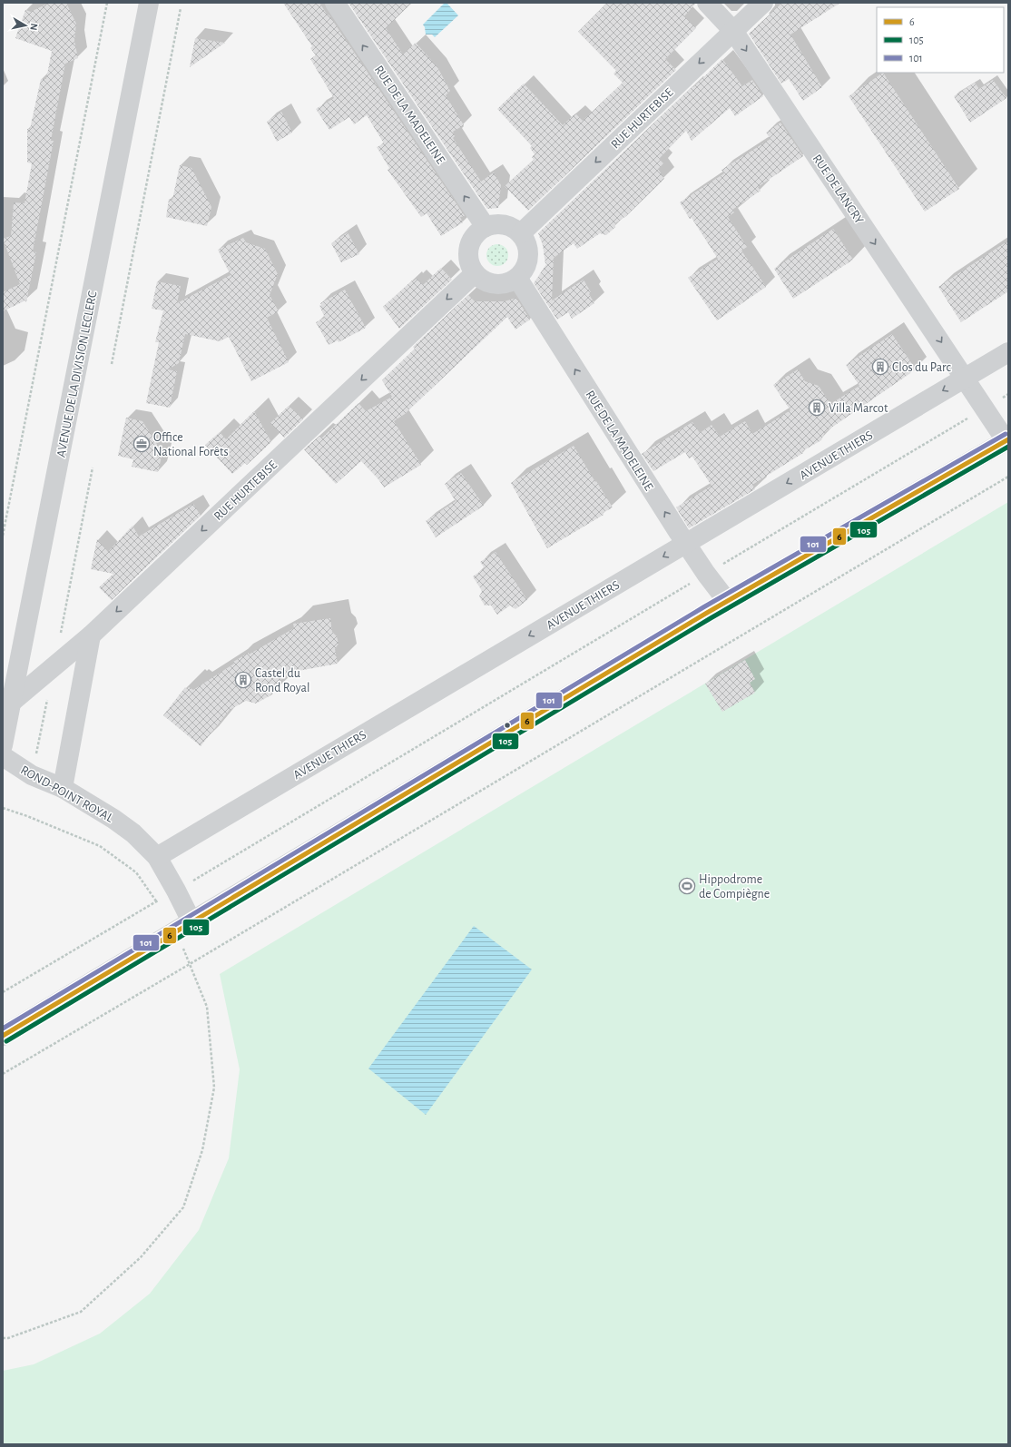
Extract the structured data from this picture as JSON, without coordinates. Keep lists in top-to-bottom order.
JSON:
{
  "streets": {
    "street": [
      "RUE DE LA MADELEINE",
      "RUE HURTEBISE",
      "RUE DE LANCRY",
      "AVENUE DE LA DIVISION LECLERC",
      "AVENUE THIERS",
      "ROND-POINT ROYAL"
    ]
  },
  "crossings": [
    ["RUE DE LA MADELEINE", "RUE HURTEBISE"],
    ["RUE DE LA MADELEINE", "AVENUE THIERS"],
    ["RUE HURTEBISE", "RUE DE LANCRY"],
    ["RUE HURTEBISE", "AVENUE DE LA DIVISION LECLERC"],
    ["RUE DE LANCRY", "AVENUE THIERS"],
    ["AVENUE THIERS", "ROND-POINT ROYAL"]
  ],
  "one_way": ["RUE DE LA MADELEINE", "RUE HURTEBISE", "RUE DE LANCRY"],
  "places": {
    "building": ["Clos du Parc", "Villa Marcot", "Castel du Rond Royal"],
    "office": ["Office National Forêts"],
    "sports": ["Hippodrome de Compiègne"]
  },
  "lines": ["transit line 101", "transit line 6", "transit line 105"],
  "legend": ["6", "105", "101"],
  "north": "right"
}
